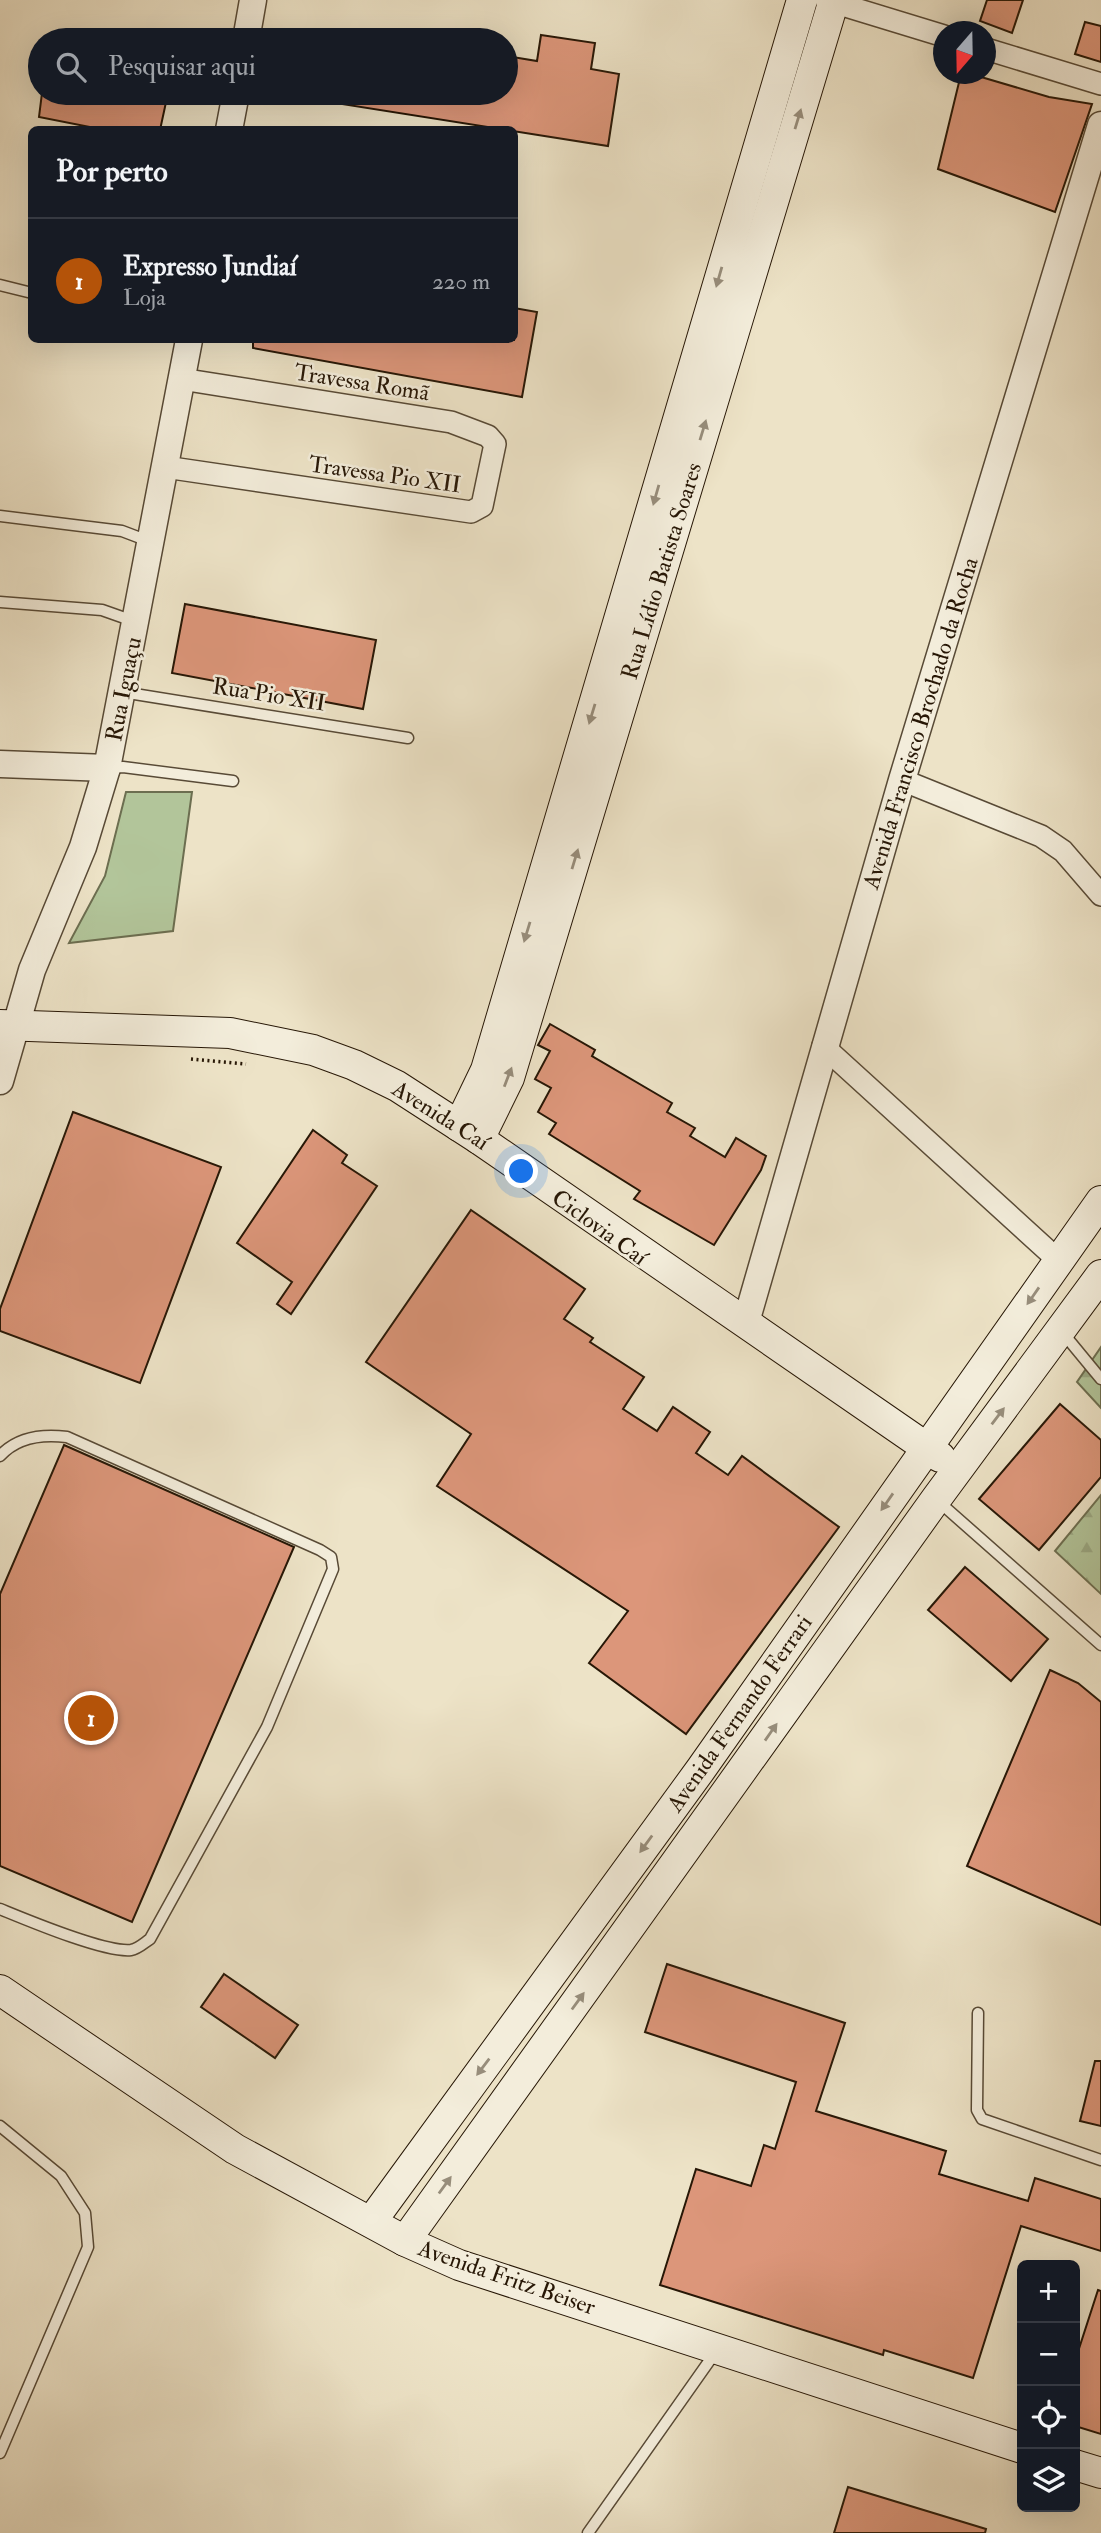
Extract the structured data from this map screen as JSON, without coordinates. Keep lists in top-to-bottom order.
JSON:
{
  "streets": {
    "main road": [
      "Rua Lídio Batista Soares",
      "Avenida Caí",
      "Avenida Fernando Ferrari",
      "Avenida Fritz Beiser"
    ],
    "street": [
      "Travessa Romã",
      "Travessa Pio XII",
      "Rua Iguaçu",
      "Avenida Francisco Brochado da Rocha"
    ],
    "lane": ["Rua Pio XII"]
  },
  "crossings": [
    ["Travessa Romã", "Travessa Pio XII"],
    ["Travessa Romã", "Rua Iguaçu"],
    ["Travessa Pio XII", "Rua Iguaçu"],
    ["Rua Lídio Batista Soares", "Avenida Caí"],
    ["Rua Iguaçu", "Rua Pio XII"],
    ["Rua Iguaçu", "Avenida Caí"],
    ["Avenida Francisco Brochado da Rocha", "Avenida Caí"],
    ["Avenida Caí", "Avenida Fernando Ferrari"],
    ["Avenida Fernando Ferrari", "Avenida Fritz Beiser"]
  ],
  "north": "bottom",
  "page": {
    "search": "Pesquisar aqui",
    "heading": "Por perto",
    "list": [
      {
        "mark": "1",
        "name": "Expresso Jundiaí",
        "note": "Loja",
        "value": "220 m"
      }
    ],
    "pins": "1",
    "map_buttons": ["+", "−"]
  }
}
